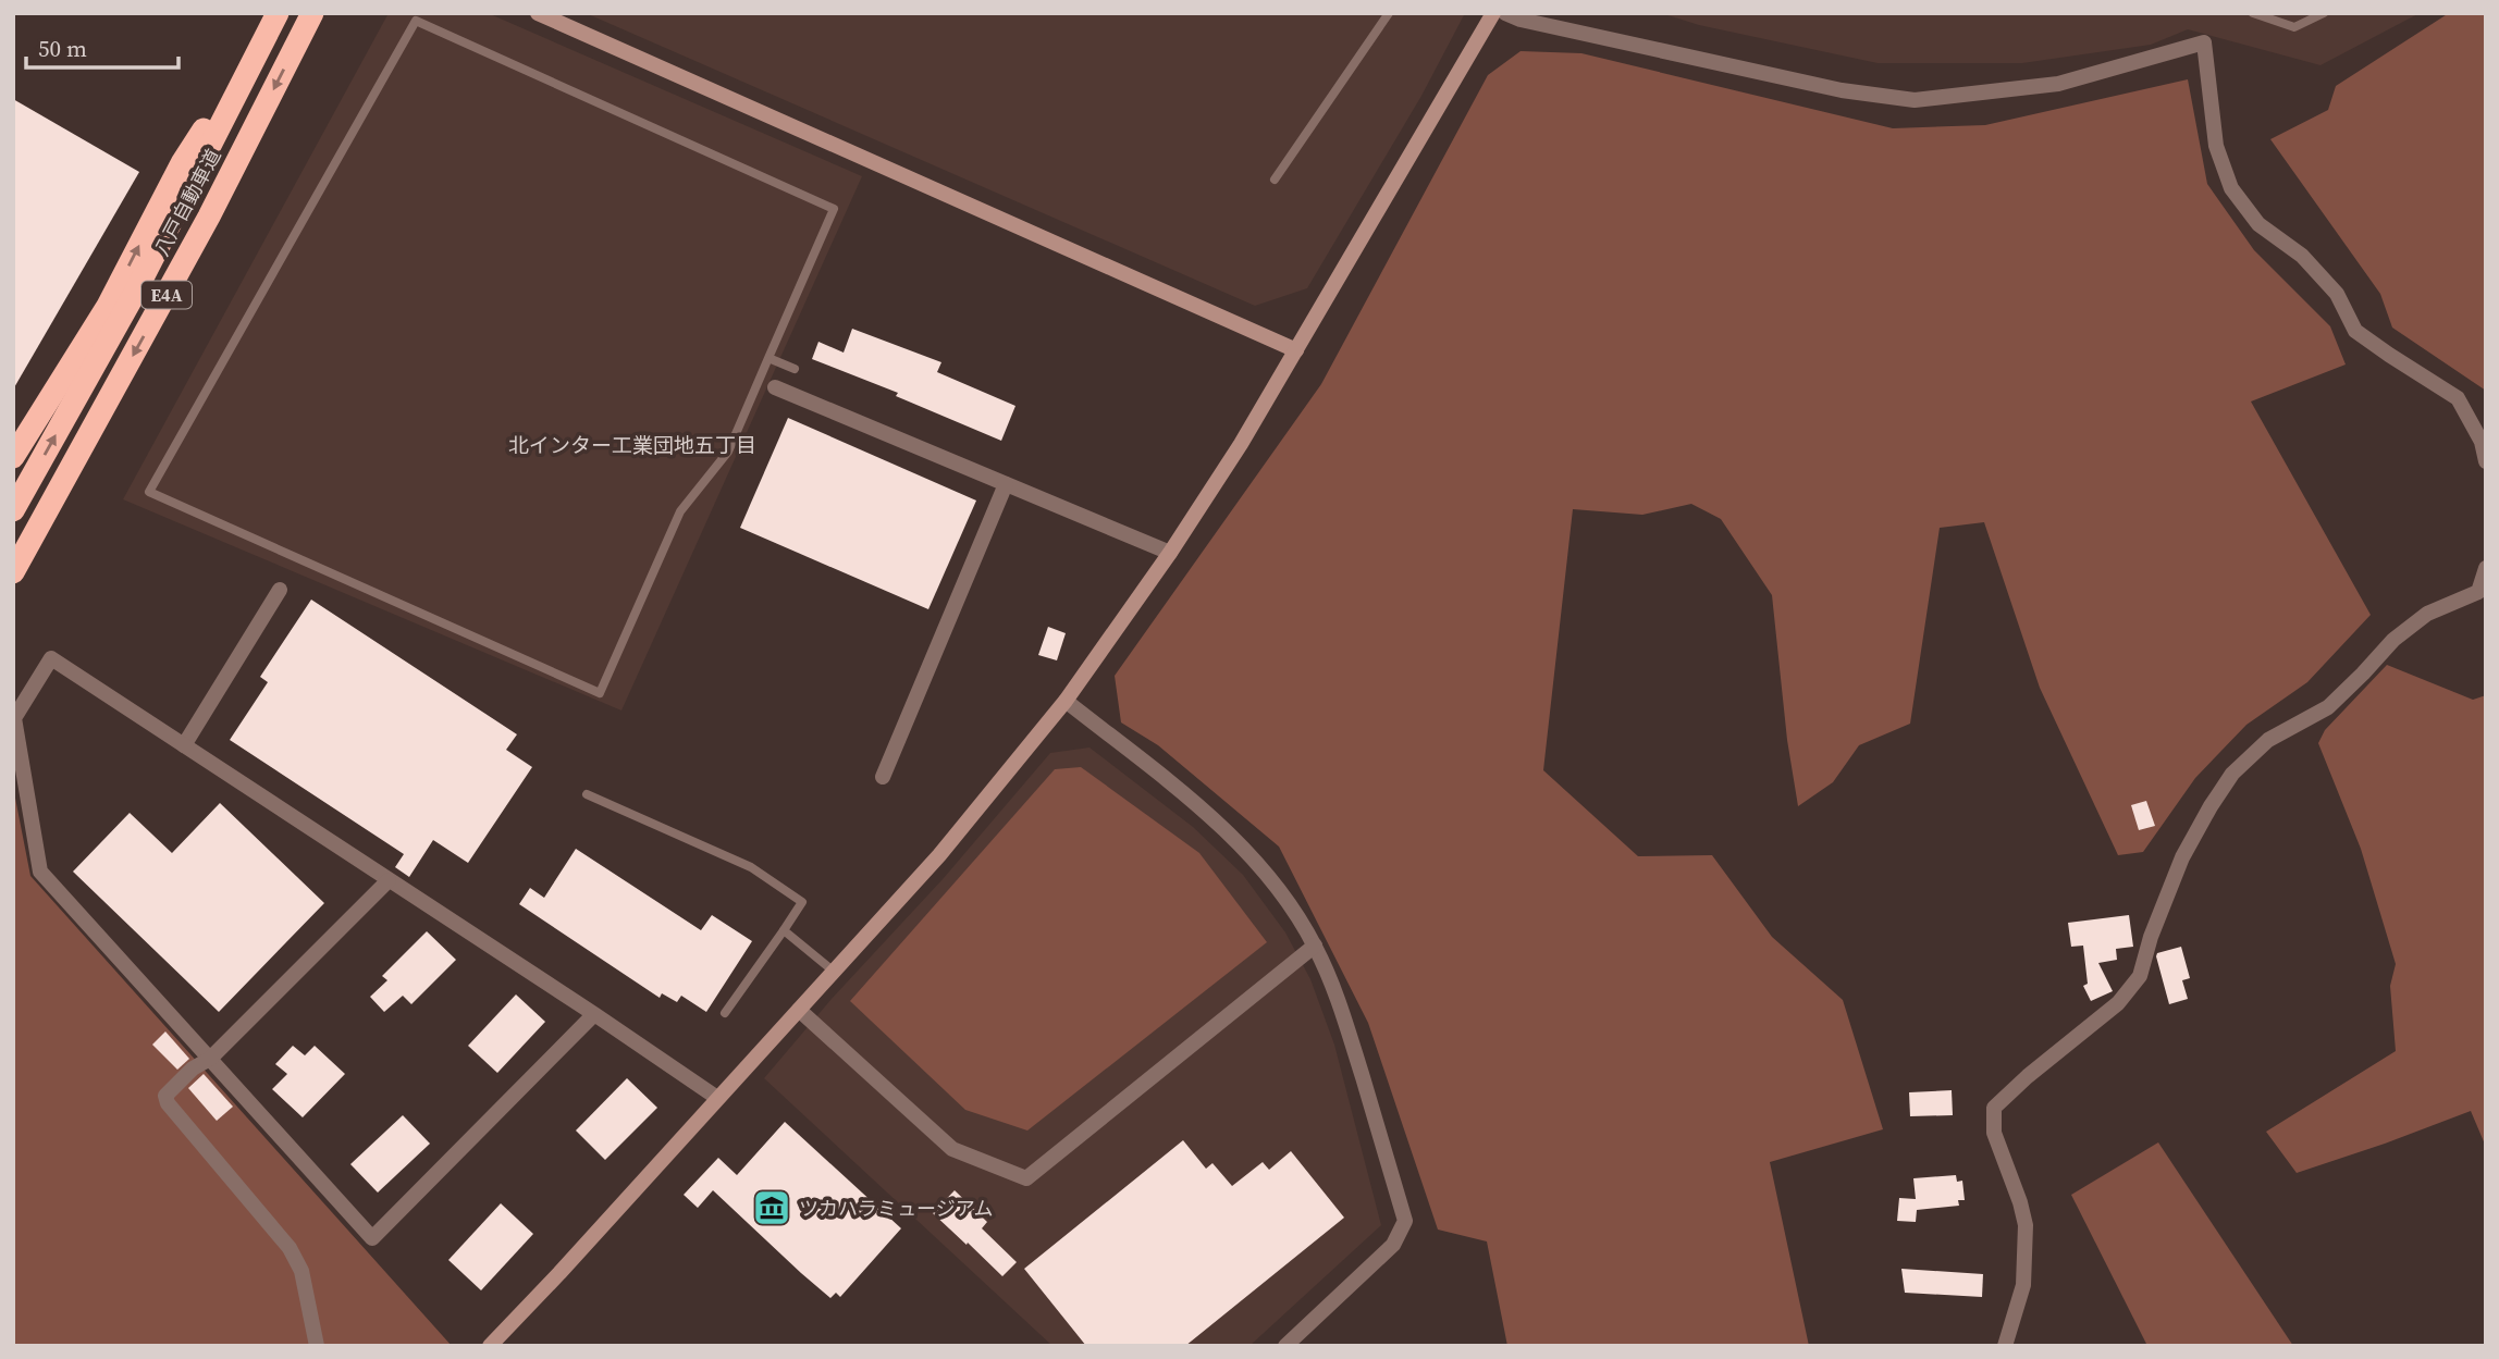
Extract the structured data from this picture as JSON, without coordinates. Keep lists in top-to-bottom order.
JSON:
{
  "streets": {
    "highway": ["八戸自動車道", "E4A"]
  },
  "districts": ["北インター工業団地五丁目"],
  "places": {
    "museum": ["ツカハラミュージアム"]
  },
  "scale_bar": "50 m"
}
